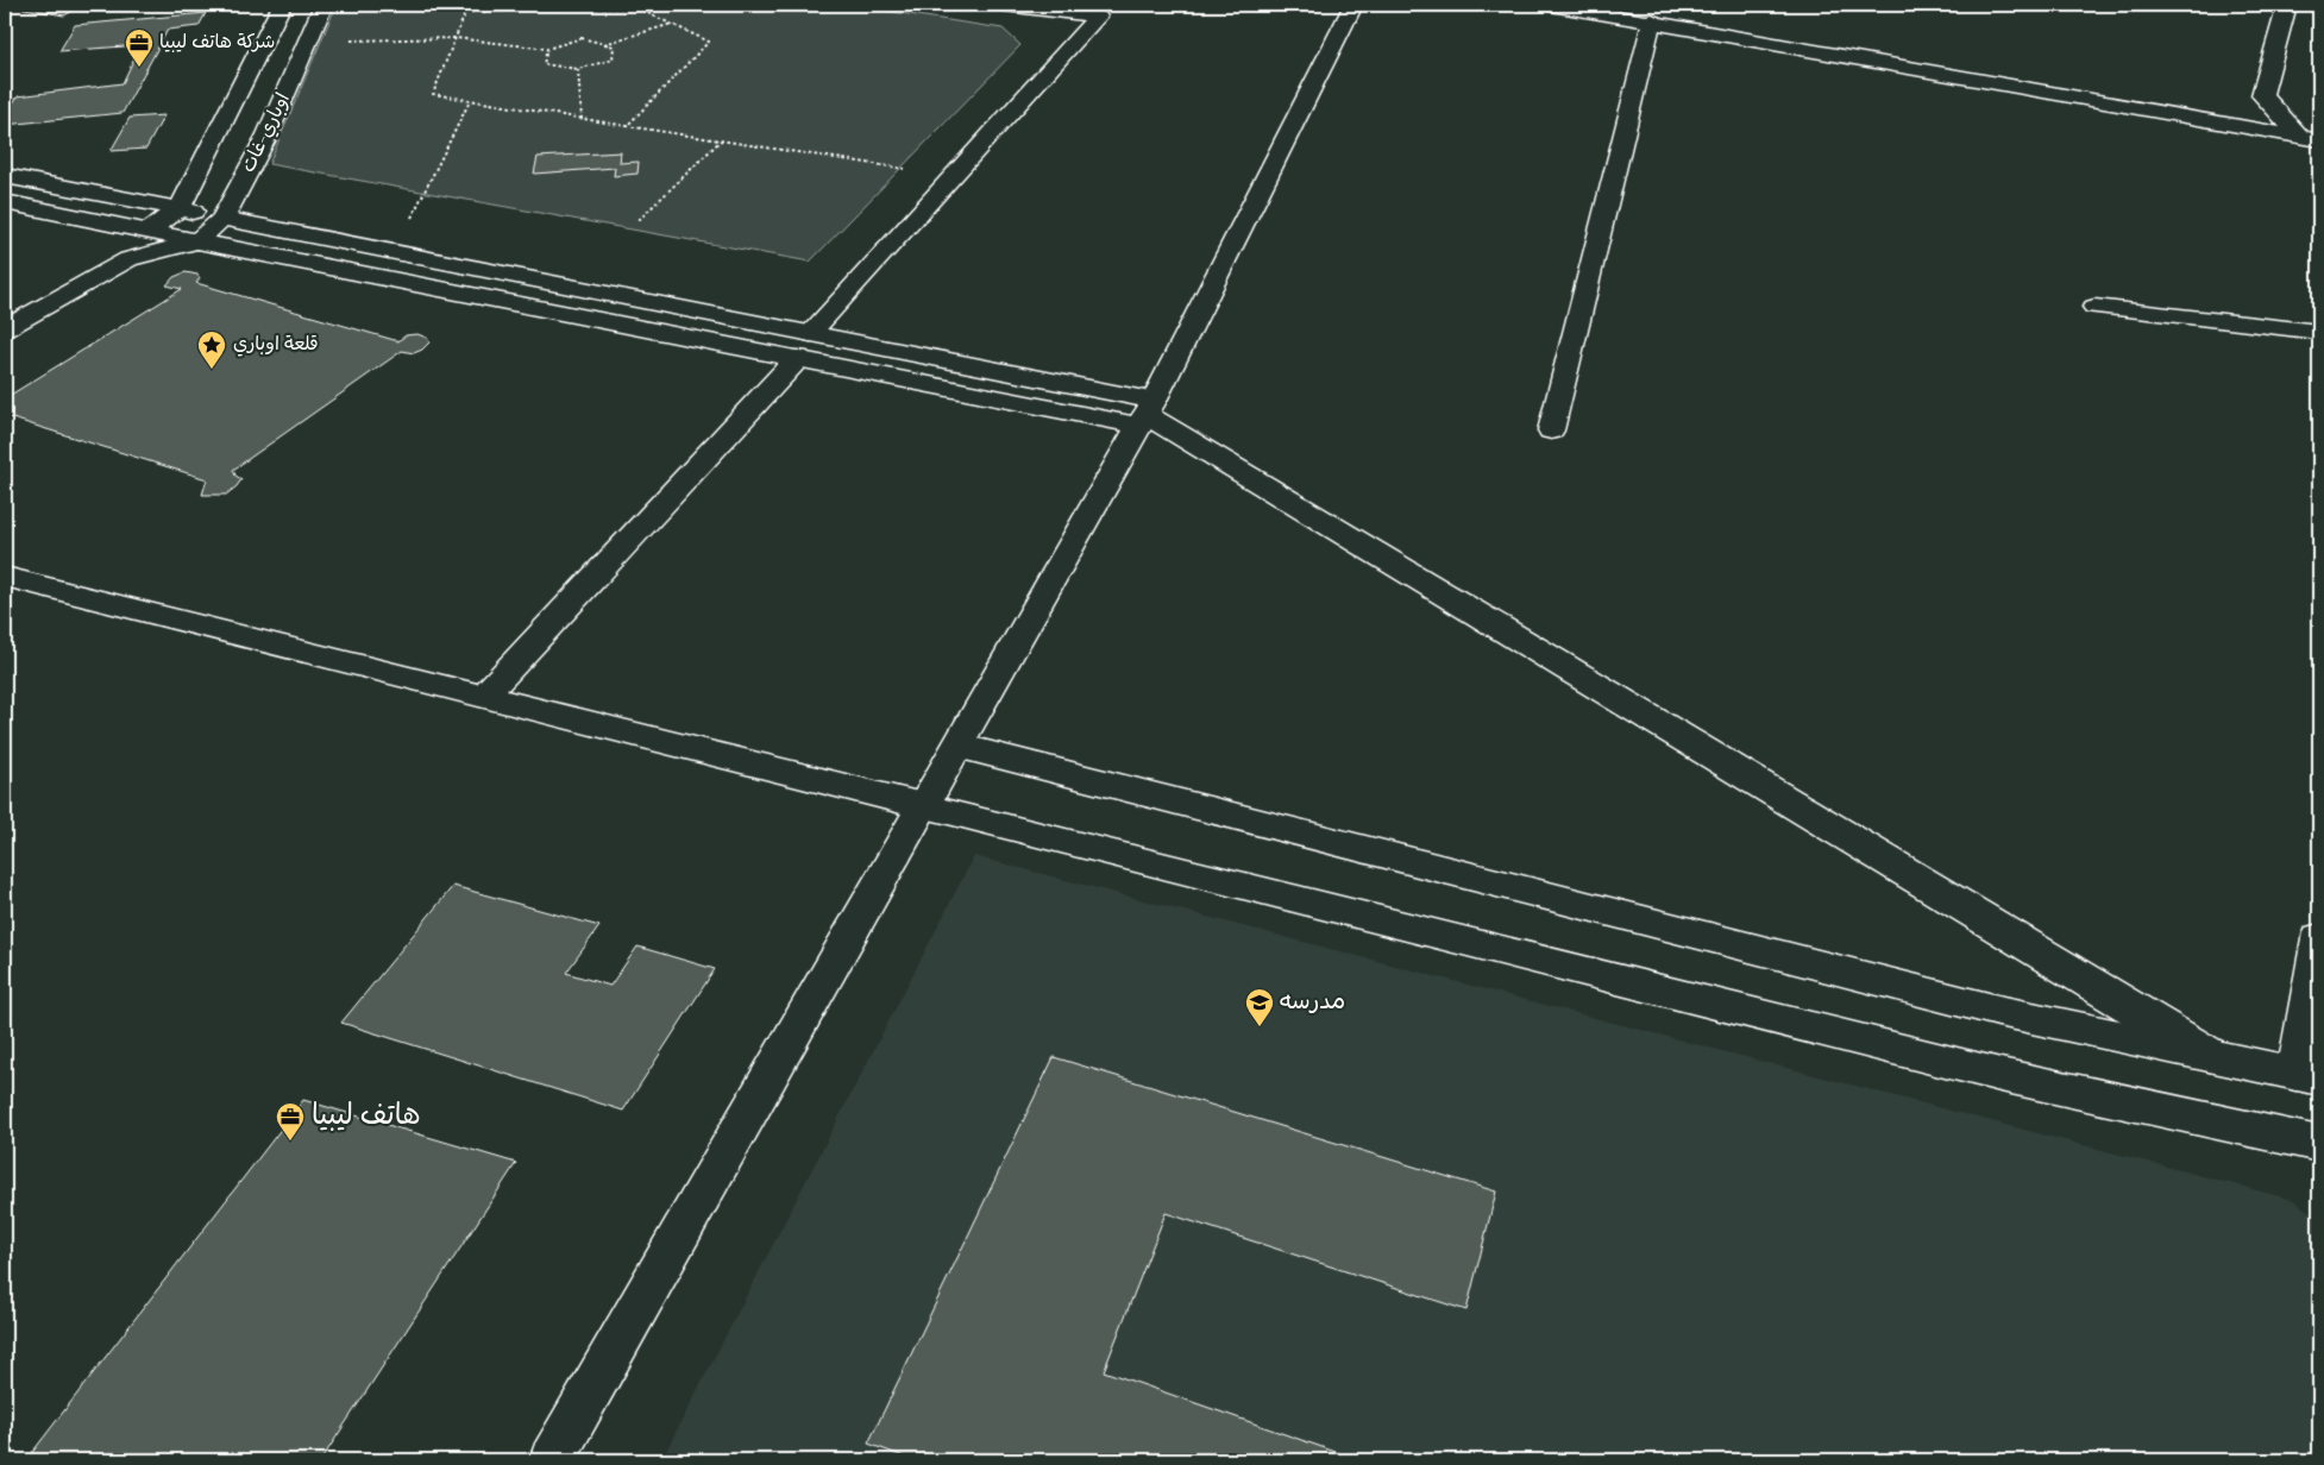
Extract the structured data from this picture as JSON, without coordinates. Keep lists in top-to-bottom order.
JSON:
{
  "streets": {
    "main road": ["اوباري-غات"]
  },
  "places": {
    "office": ["شركة هاتف ليبيا", "هاتف ليبيا"],
    "place": ["قلعة اوباري"],
    "school or university": ["مدرسه"]
  }
}
